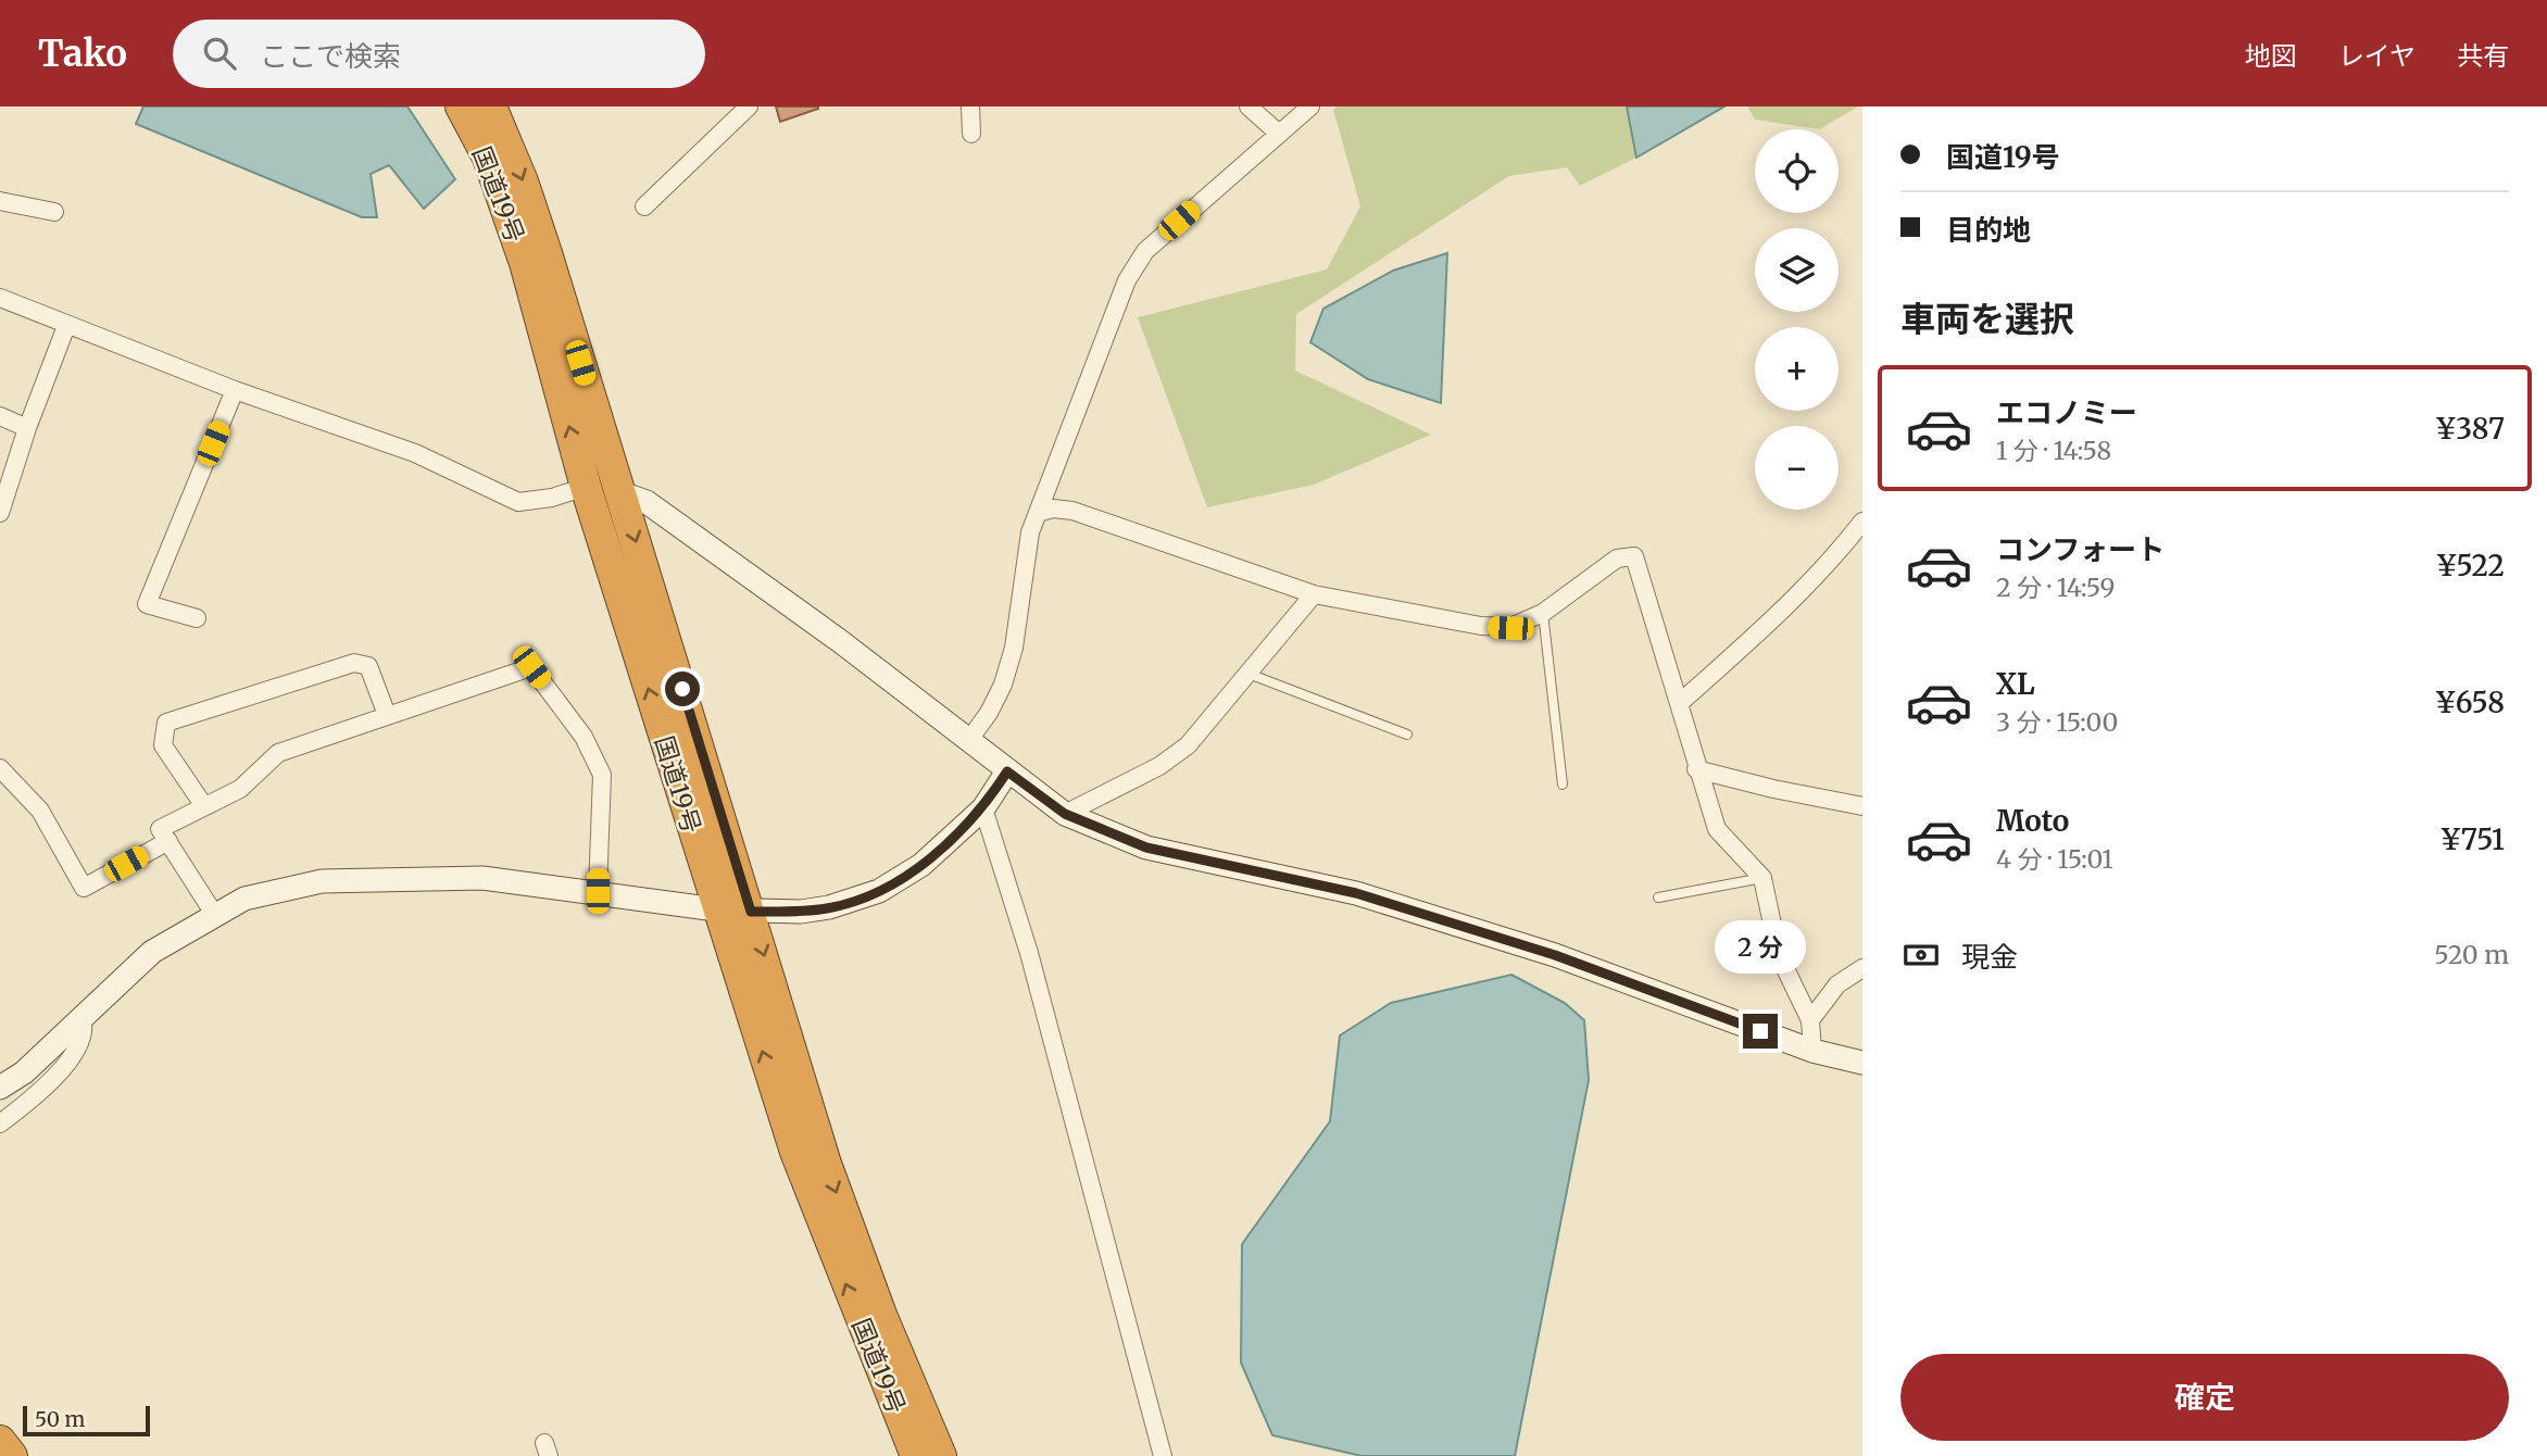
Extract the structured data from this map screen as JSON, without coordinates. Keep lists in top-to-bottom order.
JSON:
{
  "streets": {
    "highway": ["国道19号"]
  },
  "scale_bar": "50 m",
  "page": {
    "header": "Tako",
    "search": "ここで検索",
    "nav": ["地図", "レイヤ", "共有"],
    "banner": ["国道19号", "目的地"],
    "map_buttons": ["+", "−"],
    "heading": "車両を選択",
    "list": [
      {
        "name": "エコノミー",
        "note": "1 分 · 14:58",
        "value": "¥387"
      },
      {
        "name": "コンフォート",
        "note": "2 分 · 14:59",
        "value": "¥522"
      },
      {
        "name": "XL",
        "note": "3 分 · 15:00",
        "value": "¥658"
      },
      {
        "name": "Moto",
        "note": "4 分 · 15:01",
        "value": "¥751"
      }
    ],
    "pay": ["現金", "520 m"],
    "bubble": "2 分",
    "buttons": "確定",
    "scale": "50 m"
  }
}
